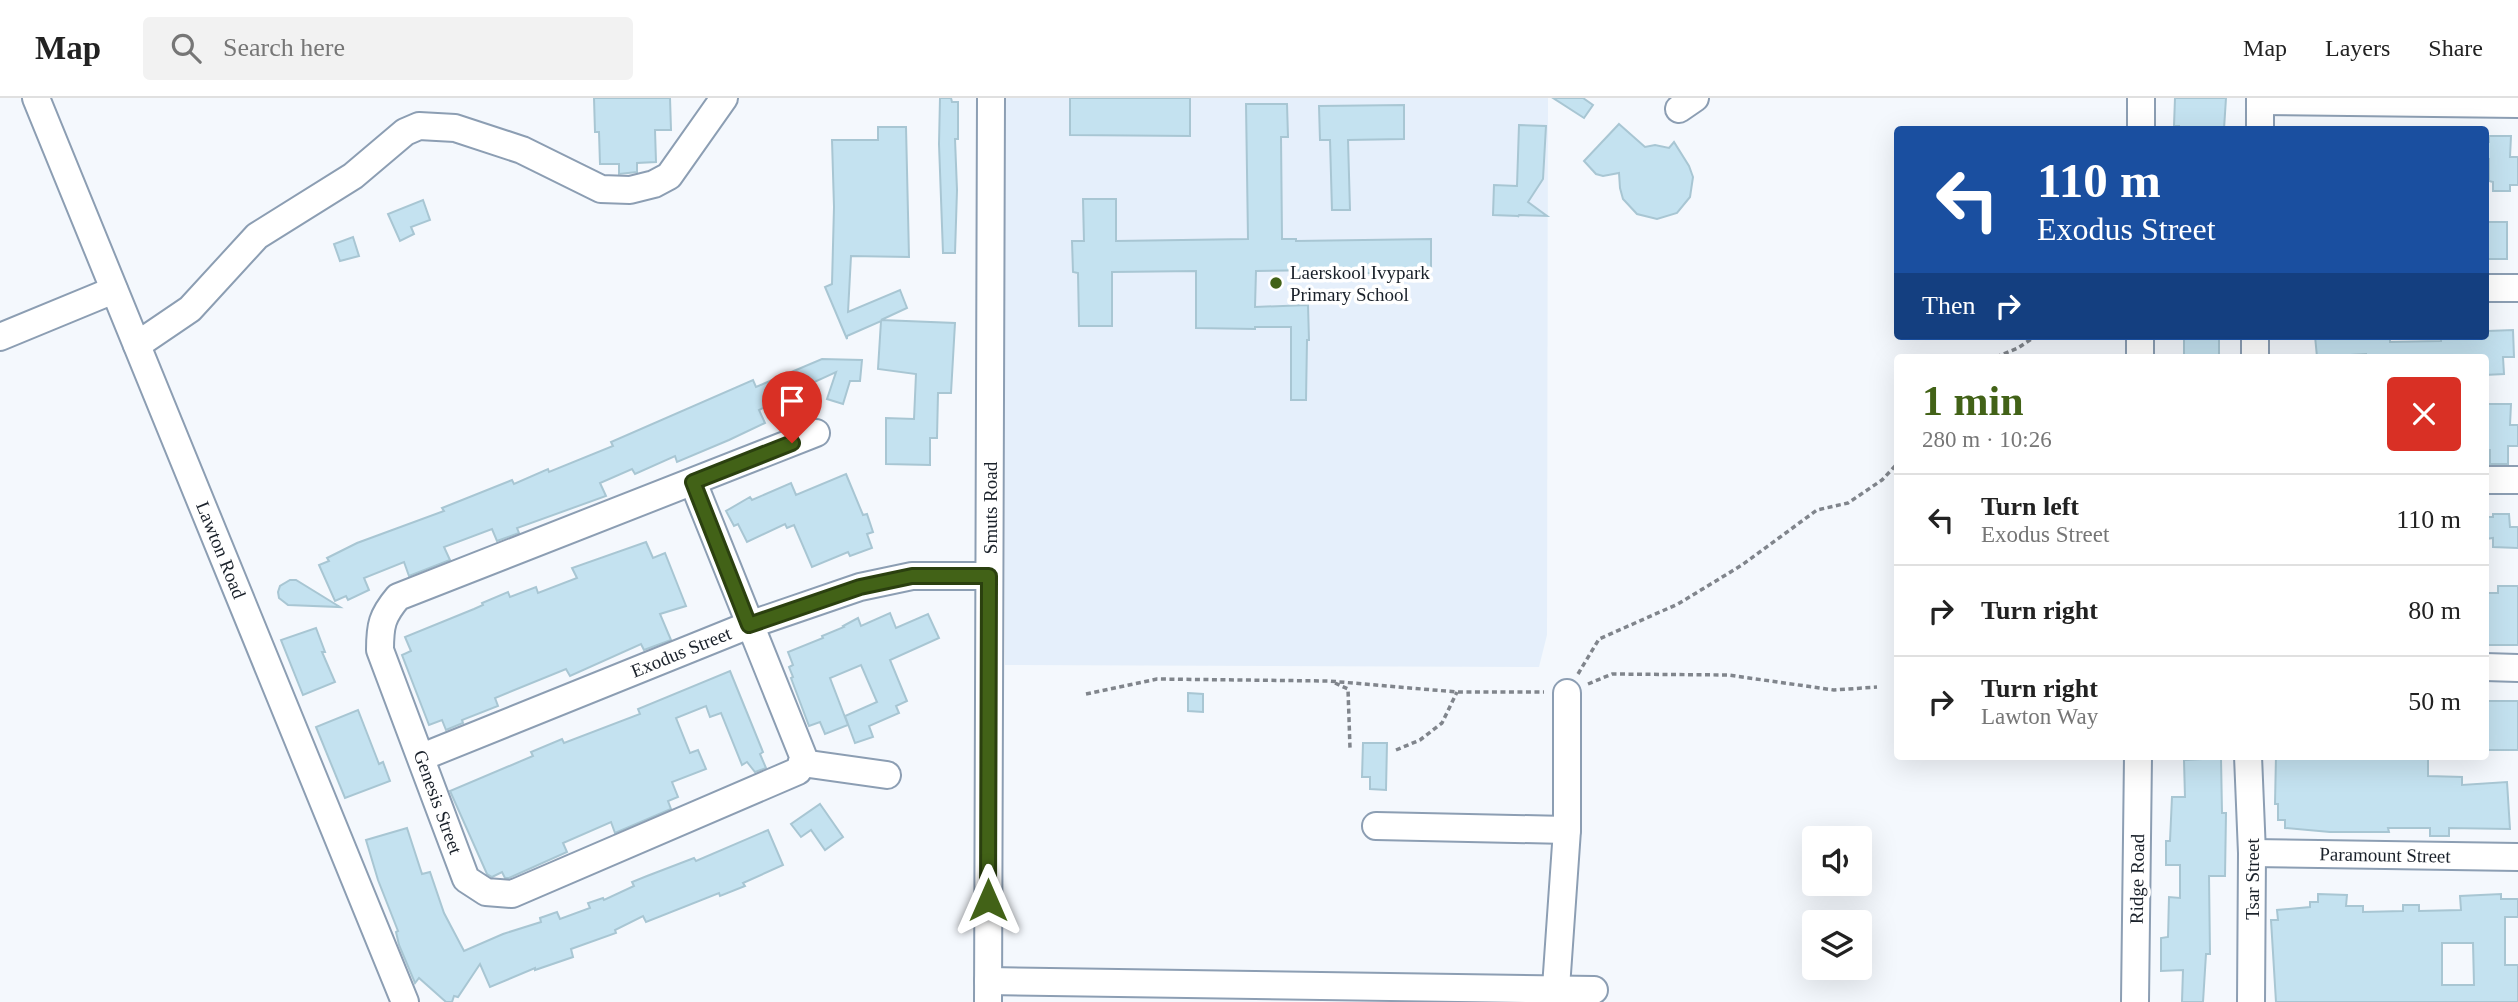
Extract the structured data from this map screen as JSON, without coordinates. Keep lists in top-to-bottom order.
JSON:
{
  "streets": {
    "street": [
      "Smuts Road",
      "Lawton Road",
      "Exodus Street",
      "Genesis Street",
      "Paramount Street",
      "Ridge Road",
      "Tsar Street"
    ]
  },
  "crossings": [
    ["Smuts Road", "Exodus Street"],
    ["Exodus Street", "Genesis Street"],
    ["Paramount Street", "Tsar Street"]
  ],
  "places": ["Laerskool Ivypark Primary School"],
  "page": {
    "header": "Map",
    "search": "Search here",
    "nav": ["Map", "Layers", "Share"],
    "turn": ["110 m", "Exodus Street"],
    "then": "Then",
    "heading": ["1 min", "280 m · 10:26"],
    "list": [
      {
        "name": "Turn left",
        "note": "Exodus Street",
        "value": "110 m"
      },
      {
        "name": "Turn right",
        "value": "80 m"
      },
      {
        "name": "Turn right",
        "note": "Lawton Way",
        "value": "50 m"
      }
    ]
  }
}
